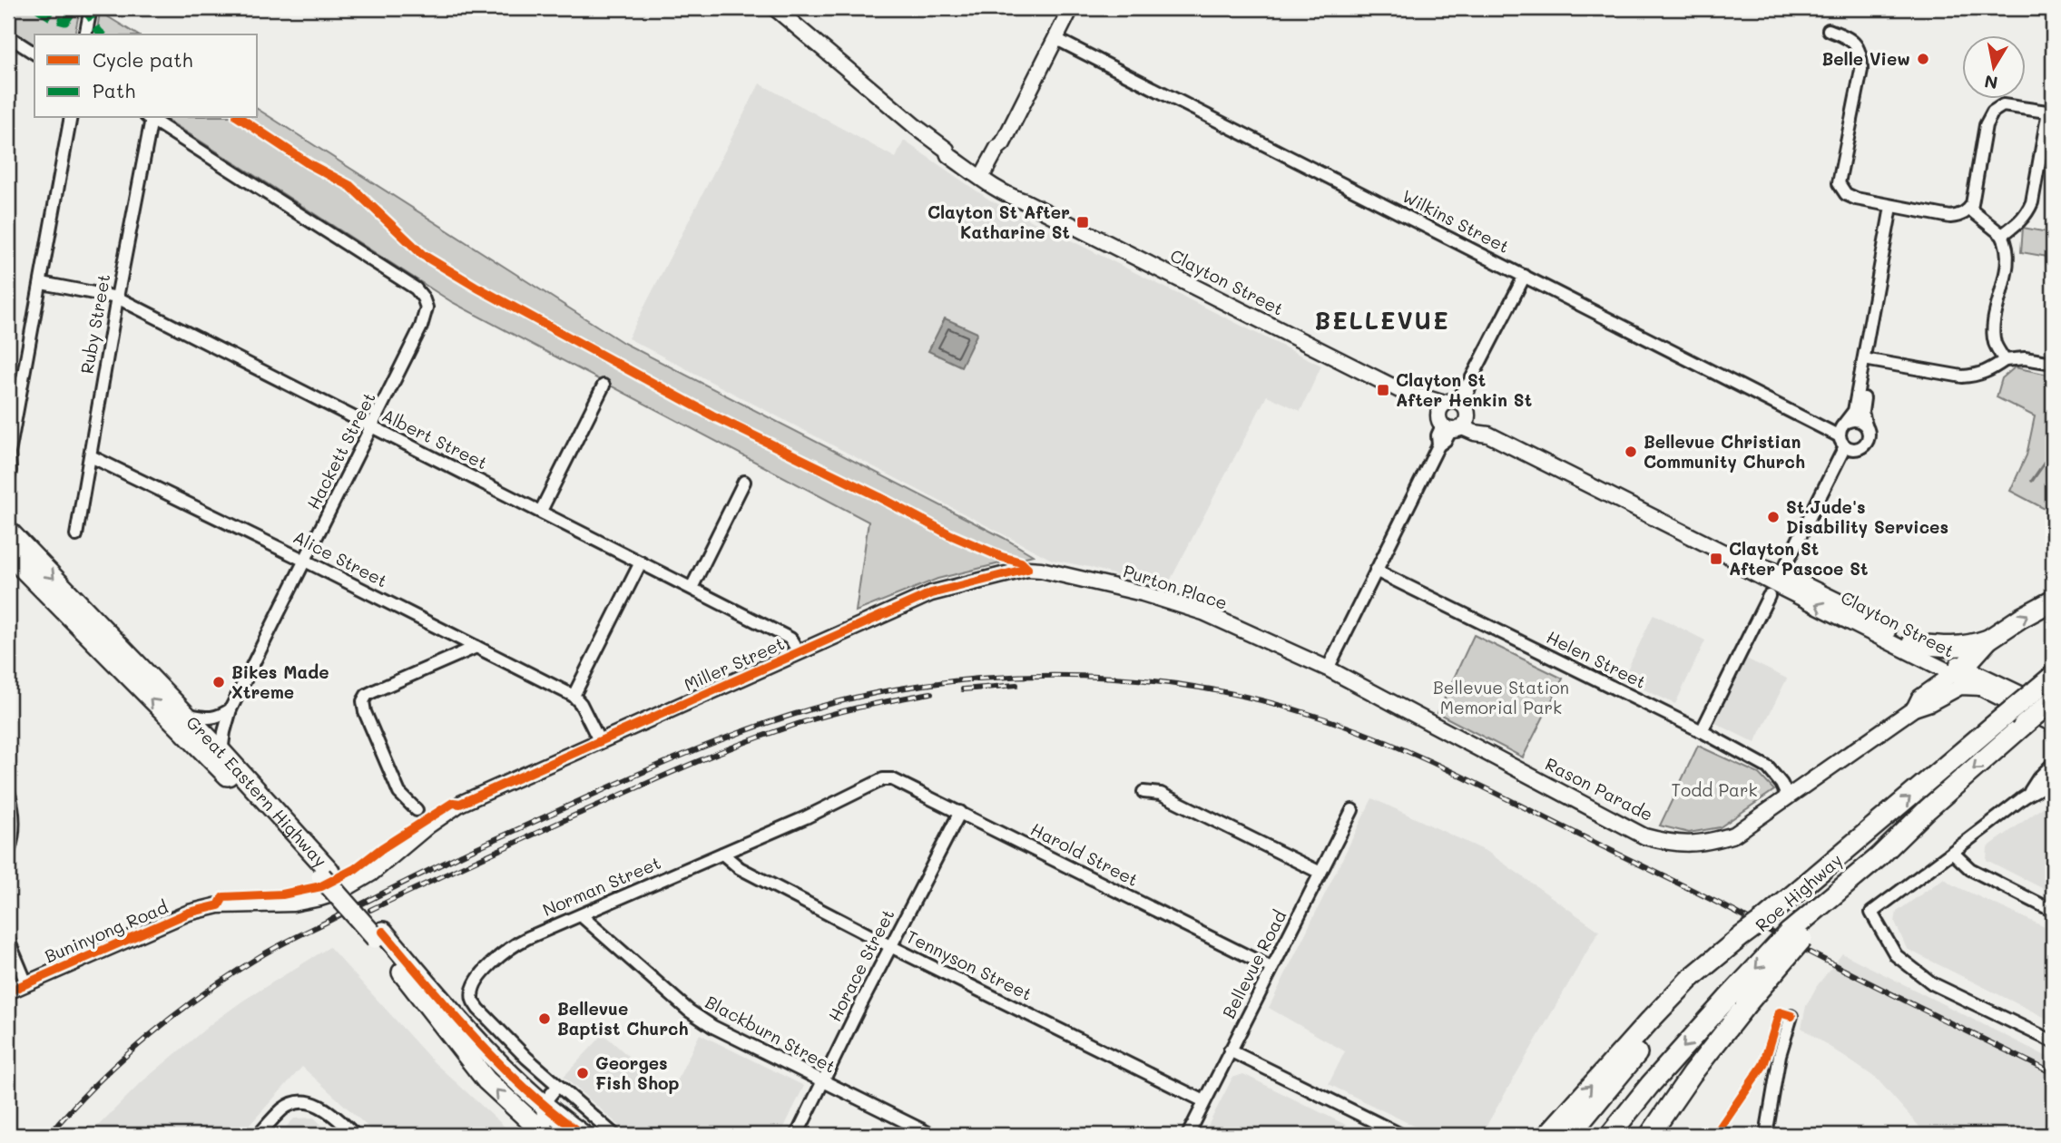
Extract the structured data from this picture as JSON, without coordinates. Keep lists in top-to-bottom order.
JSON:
{
  "streets": {
    "highway": ["Great Eastern Highway", "Roe Highway"],
    "main road": [
      "Clayton Street",
      "Purton Place",
      "Miller Street",
      "Rason Parade",
      "Buninyong Road"
    ],
    "street": [
      "Wilkins Street",
      "Ruby Street",
      "Albert Street",
      "Hackett Street",
      "Alice Street",
      "Helen Street",
      "Harold Street",
      "Norman Street",
      "Bellevue Road",
      "Horace Street",
      "Tennyson Street",
      "Blackburn Street"
    ]
  },
  "crossings": [
    ["Clayton Street", "Rason Parade"],
    ["Ruby Street", "Albert Street"],
    ["Ruby Street", "Hackett Street"],
    ["Ruby Street", "Alice Street"],
    ["Albert Street", "Hackett Street"],
    ["Albert Street", "Miller Street"],
    ["Hackett Street", "Alice Street"],
    ["Hackett Street", "Great Eastern Highway"],
    ["Purton Place", "Miller Street"],
    ["Purton Place", "Rason Parade"],
    ["Helen Street", "Rason Parade"],
    ["Miller Street", "Buninyong Road"],
    ["Harold Street", "Norman Street"],
    ["Harold Street", "Bellevue Road"],
    ["Harold Street", "Horace Street"],
    ["Norman Street", "Tennyson Street"],
    ["Norman Street", "Blackburn Street"],
    ["Bellevue Road", "Tennyson Street"],
    ["Horace Street", "Tennyson Street"],
    ["Horace Street", "Blackburn Street"]
  ],
  "districts": ["BELLEVUE"],
  "parks": ["Bellevue Station Memorial Park", "Todd Park"],
  "places": {
    "other": [
      "Belle View",
      "Bellevue Christian Community Church",
      "St.Jude's Disability Services",
      "Bikes Made Xtreme",
      "Bellevue Baptist Church",
      "Georges Fish Shop"
    ],
    "transit": ["Clayton St After Katharine St", "Clayton St After Henkin St", "Clayton St After Pascoe St"]
  },
  "legend": ["Cycle path", "Path"],
  "north": "bottom"
}
